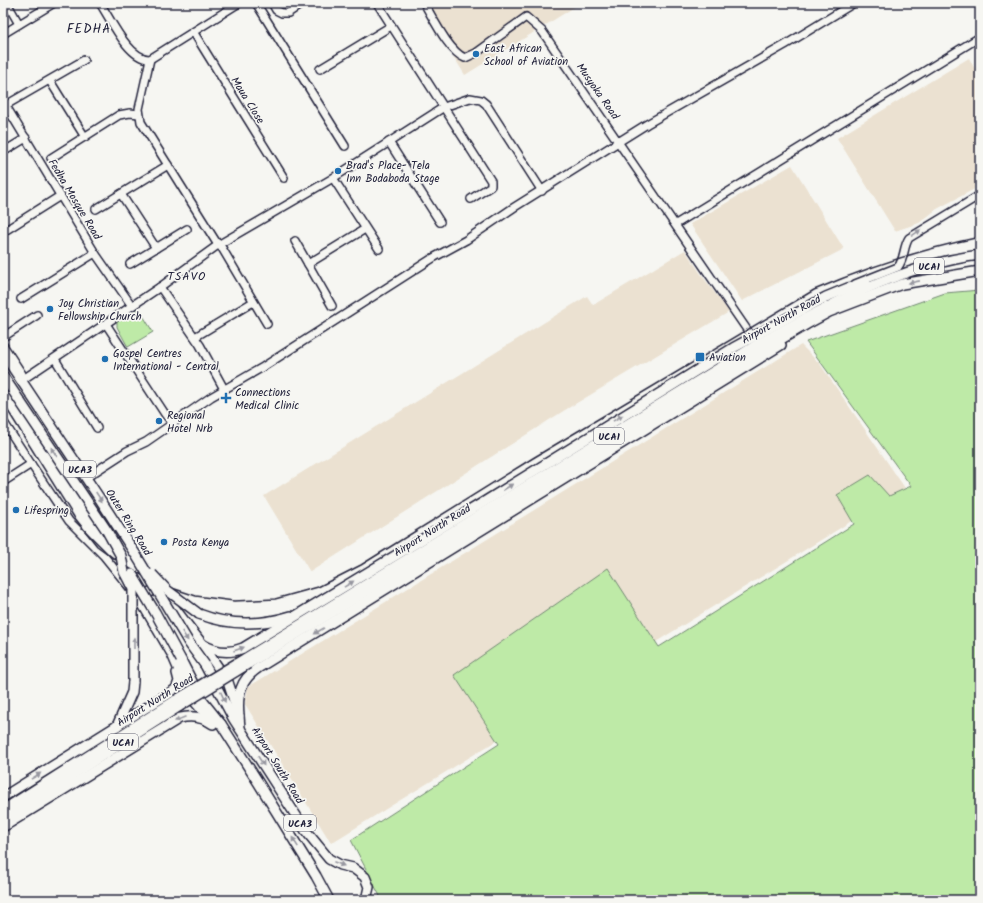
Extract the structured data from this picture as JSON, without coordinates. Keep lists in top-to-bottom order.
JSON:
{
  "streets": {
    "main road": [
      "UCA1",
      "Airport North Road",
      "UCA3",
      "Outer Ring Road",
      "Airport South Road"
    ],
    "street": ["Musyoka Road", "Maua Close", "Fedha Mosque Road"]
  },
  "crossings": [
    ["UCA1", "Airport North Road"],
    ["UCA1", "UCA3"],
    ["Outer Ring Road", "Airport South Road"]
  ],
  "districts": ["FEDHA", "TSAVO"],
  "places": {
    "other": [
      "East African School of Aviation",
      "Brad's Place- Tela Inn Bodaboda Stage",
      "Joy Christian Fellowship Church",
      "Gospel Centres International - Central",
      "Regional Hotel Nrb",
      "Lifespring",
      "Posta Kenya"
    ],
    "transit": ["Aviation"],
    "health": ["Connections Medical Clinic"]
  }
}
